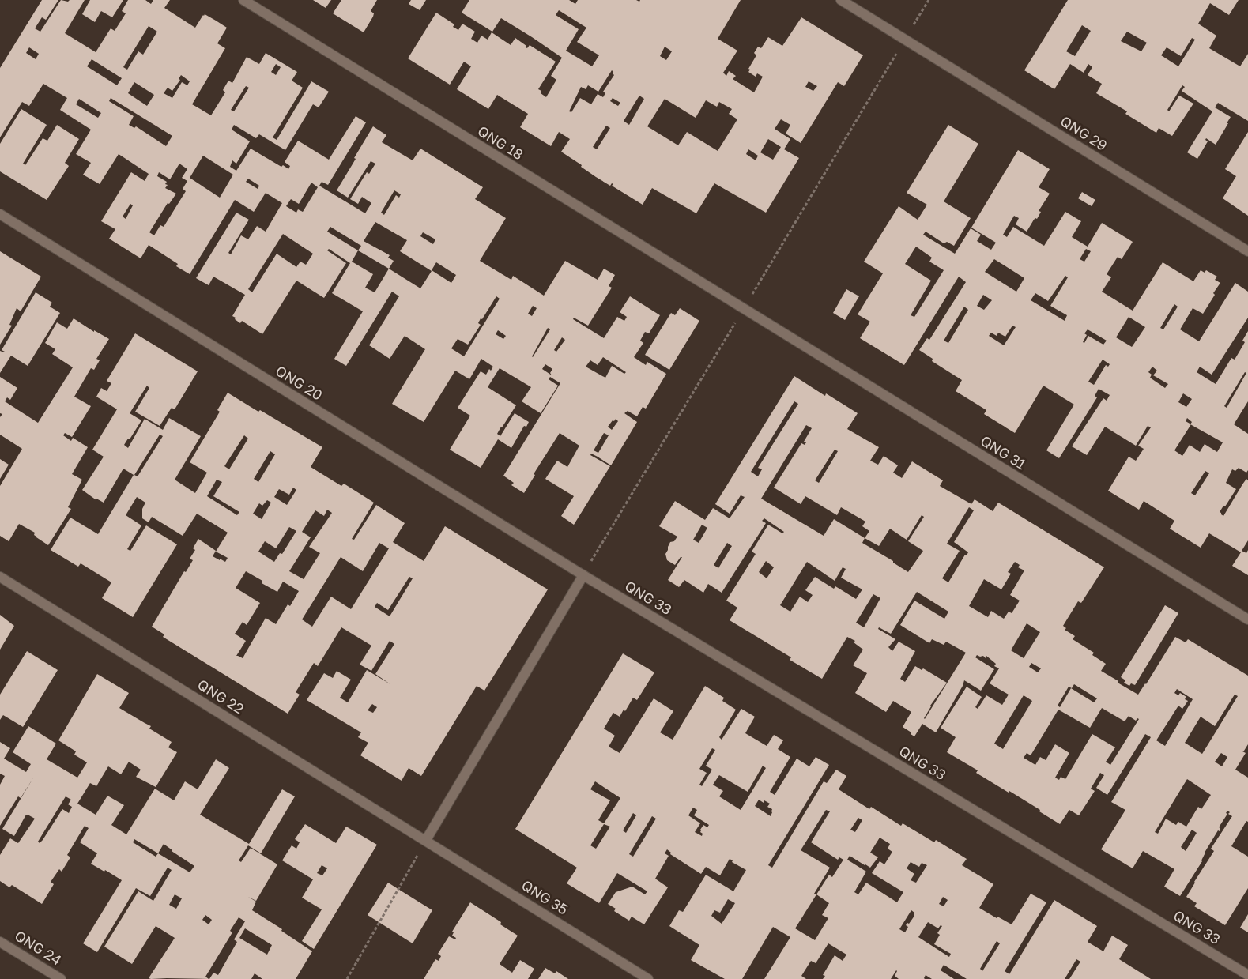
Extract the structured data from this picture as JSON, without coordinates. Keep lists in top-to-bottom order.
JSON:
{
  "streets": {
    "street": [
      "QNG 29",
      "QNG 18",
      "QNG 20",
      "QNG 31",
      "QNG 33",
      "QNG 22",
      "QNG 35",
      "QNG 24"
    ]
  },
  "crossings": [
    ["QNG 18", "QNG 31"],
    ["QNG 20", "QNG 33"],
    ["QNG 22", "QNG 35"]
  ]
}
